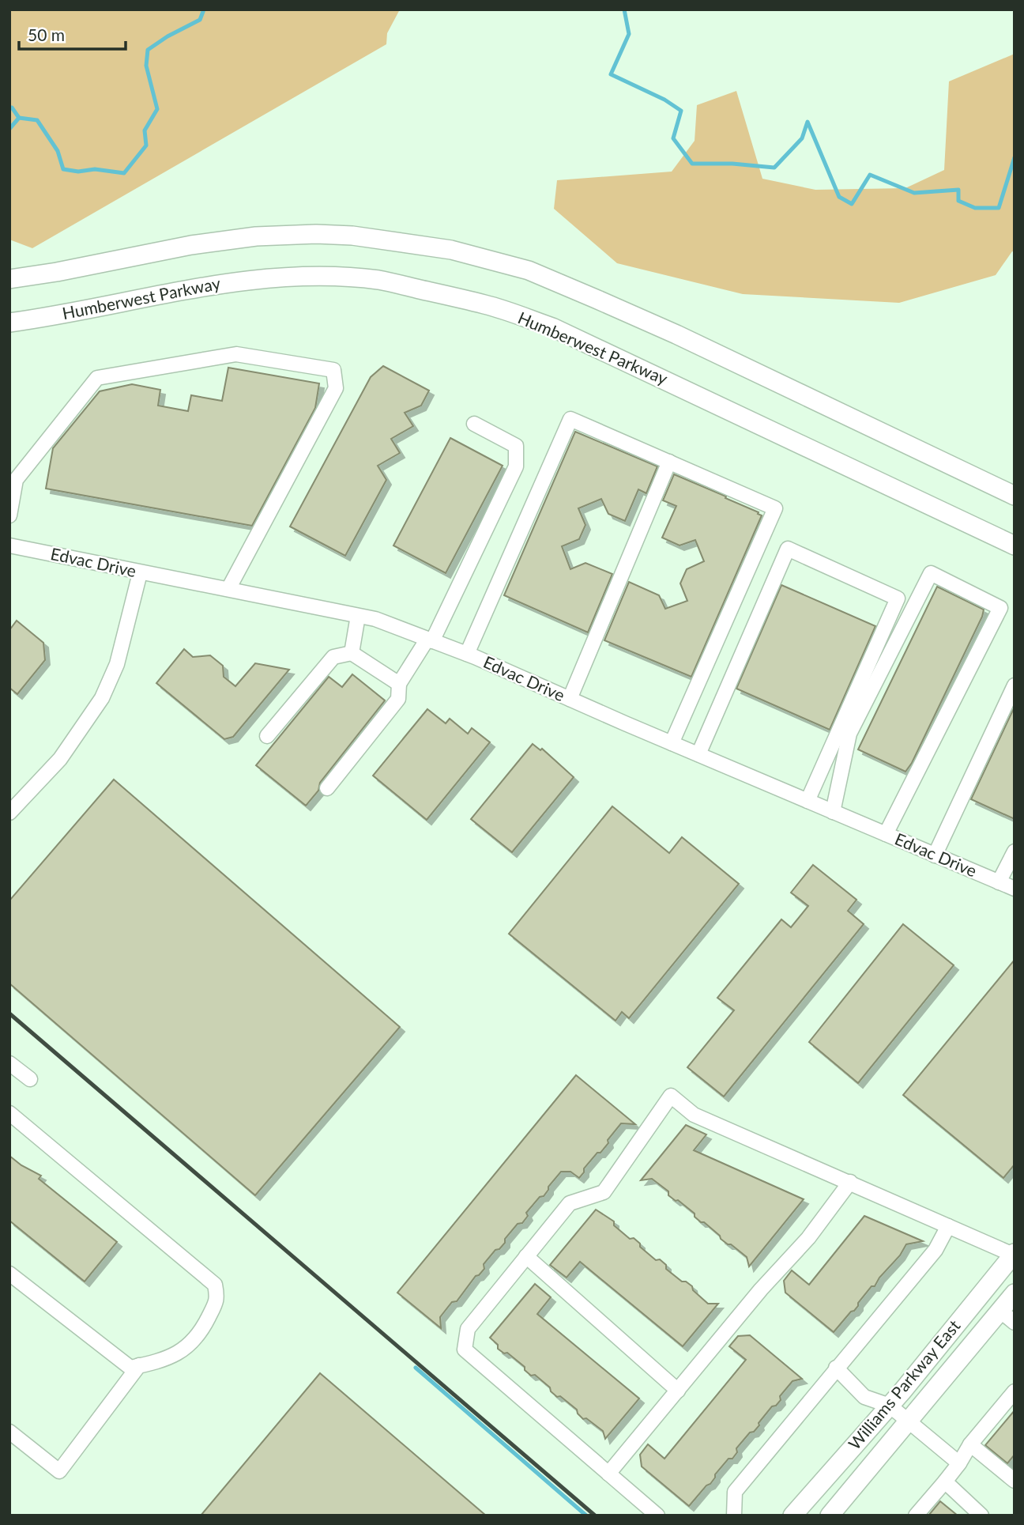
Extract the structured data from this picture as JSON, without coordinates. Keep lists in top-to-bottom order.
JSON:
{
  "streets": {
    "main road": ["Humberwest Parkway", "Williams Parkway East"],
    "street": ["Edvac Drive"]
  },
  "scale_bar": "50 m"
}
